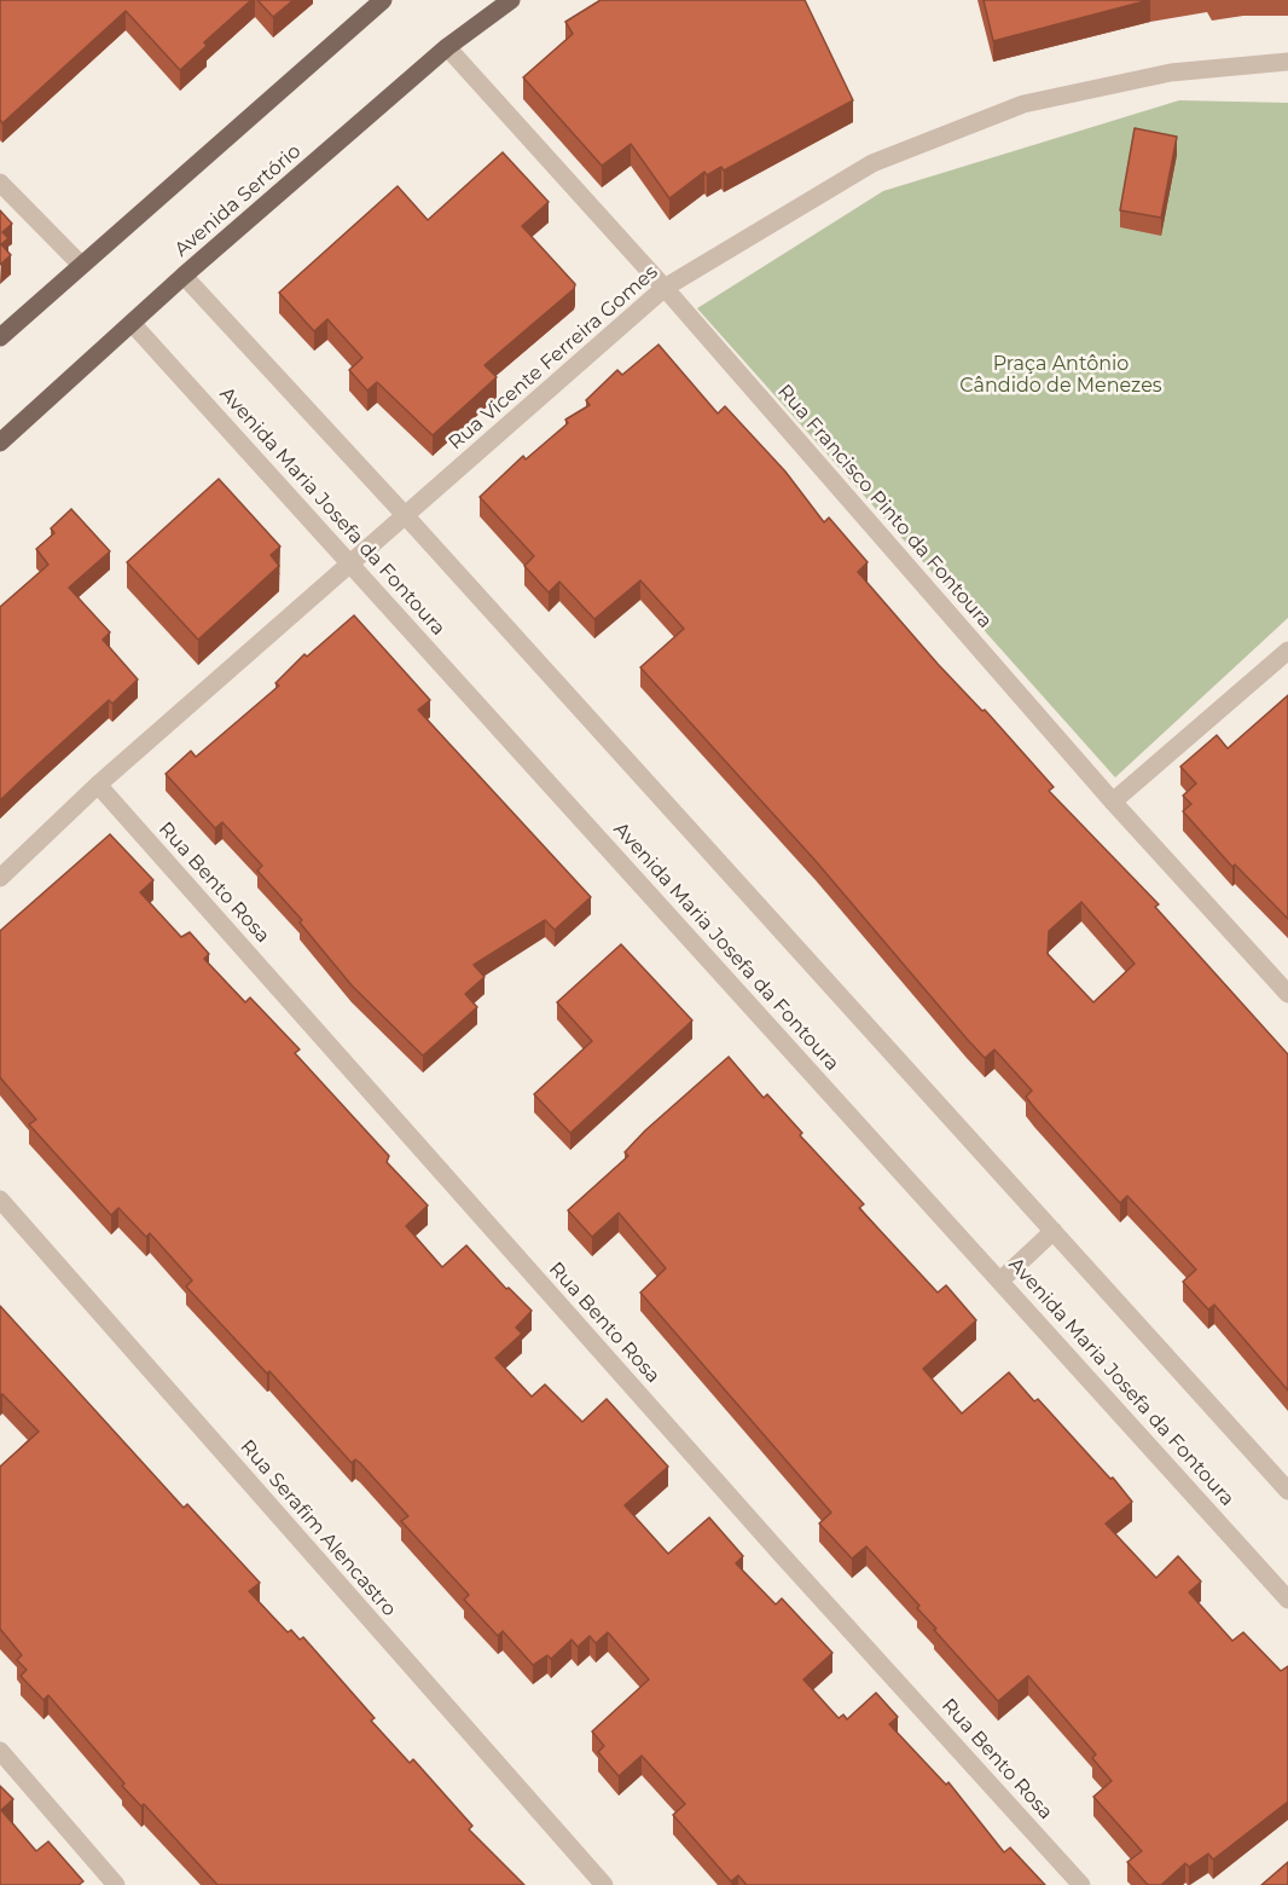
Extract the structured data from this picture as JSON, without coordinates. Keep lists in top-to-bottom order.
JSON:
{
  "streets": {
    "main road": ["Avenida Sertório"],
    "street": [
      "Rua Vicente Ferreira Gomes",
      "Rua Francisco Pinto da Fontoura",
      "Avenida Maria Josefa da Fontoura",
      "Rua Bento Rosa",
      "Rua Serafim Alencastro"
    ]
  },
  "crossings": [
    ["Avenida Sertório", "Rua Francisco Pinto da Fontoura"],
    ["Avenida Sertório", "Avenida Maria Josefa da Fontoura"],
    ["Rua Vicente Ferreira Gomes", "Rua Francisco Pinto da Fontoura"],
    ["Rua Vicente Ferreira Gomes", "Avenida Maria Josefa da Fontoura"],
    ["Rua Vicente Ferreira Gomes", "Rua Bento Rosa"]
  ],
  "parks": ["Praça Antônio Cândido de Menezes"]
}
